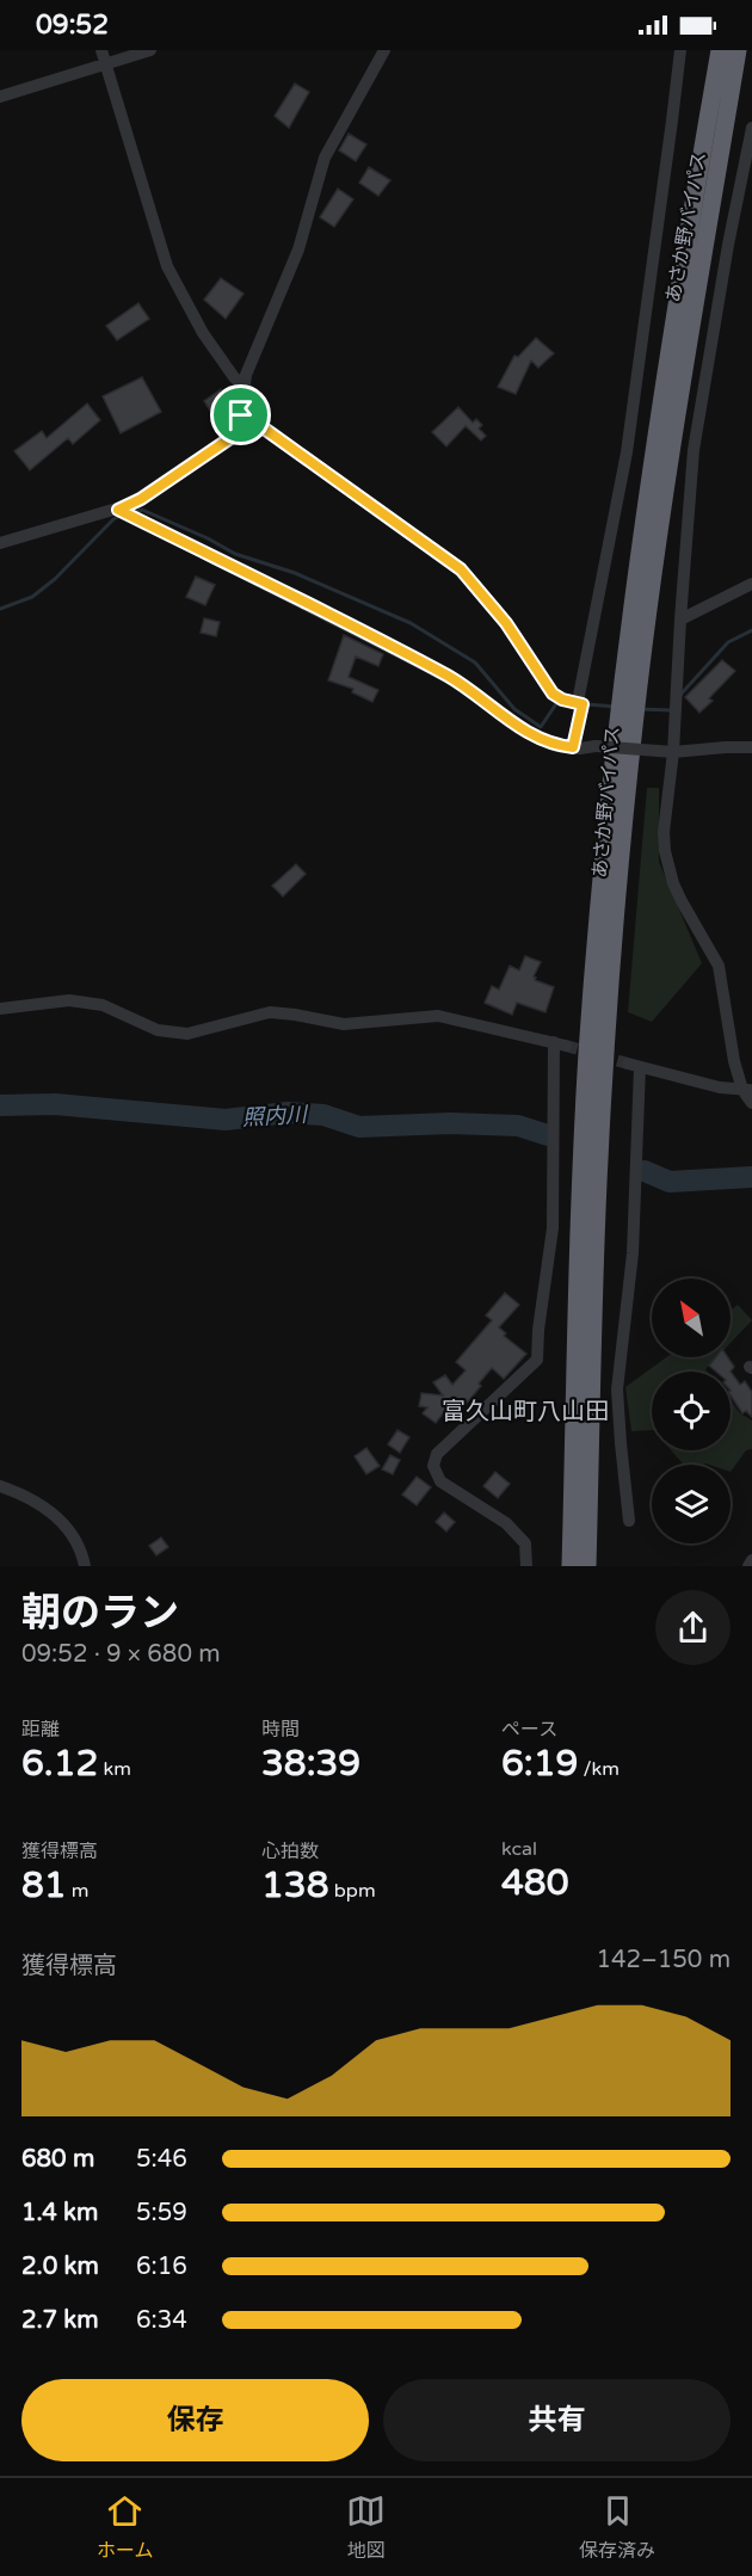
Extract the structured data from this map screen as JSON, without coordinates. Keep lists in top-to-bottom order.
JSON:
{
  "streets": {
    "highway": ["あさか野バイパス"]
  },
  "districts": ["富久山町八山田"],
  "water": ["照内川"],
  "north": "top left",
  "page": {
    "status": "09:52",
    "heading": ["朝のラン", "09:52 · 9 × 680 m"],
    "stats": [
      ["距離", "6.12 km"],
      ["時間", "38:39"],
      ["ペース", "6:19 /km"],
      ["獲得標高", "81 m"],
      ["心拍数", "138 bpm"],
      ["kcal", "480"]
    ],
    "chart": ["獲得標高", "142–150 m"],
    "list": [
      {
        "name": "680 m",
        "note": "5:46"
      },
      {
        "name": "1.4 km",
        "note": "5:59"
      },
      {
        "name": "2.0 km",
        "note": "6:16"
      },
      {
        "name": "2.7 km",
        "note": "6:34"
      }
    ],
    "buttons": ["保存", "共有"],
    "tabs": ["ホーム", "地図", "保存済み"]
  }
}
